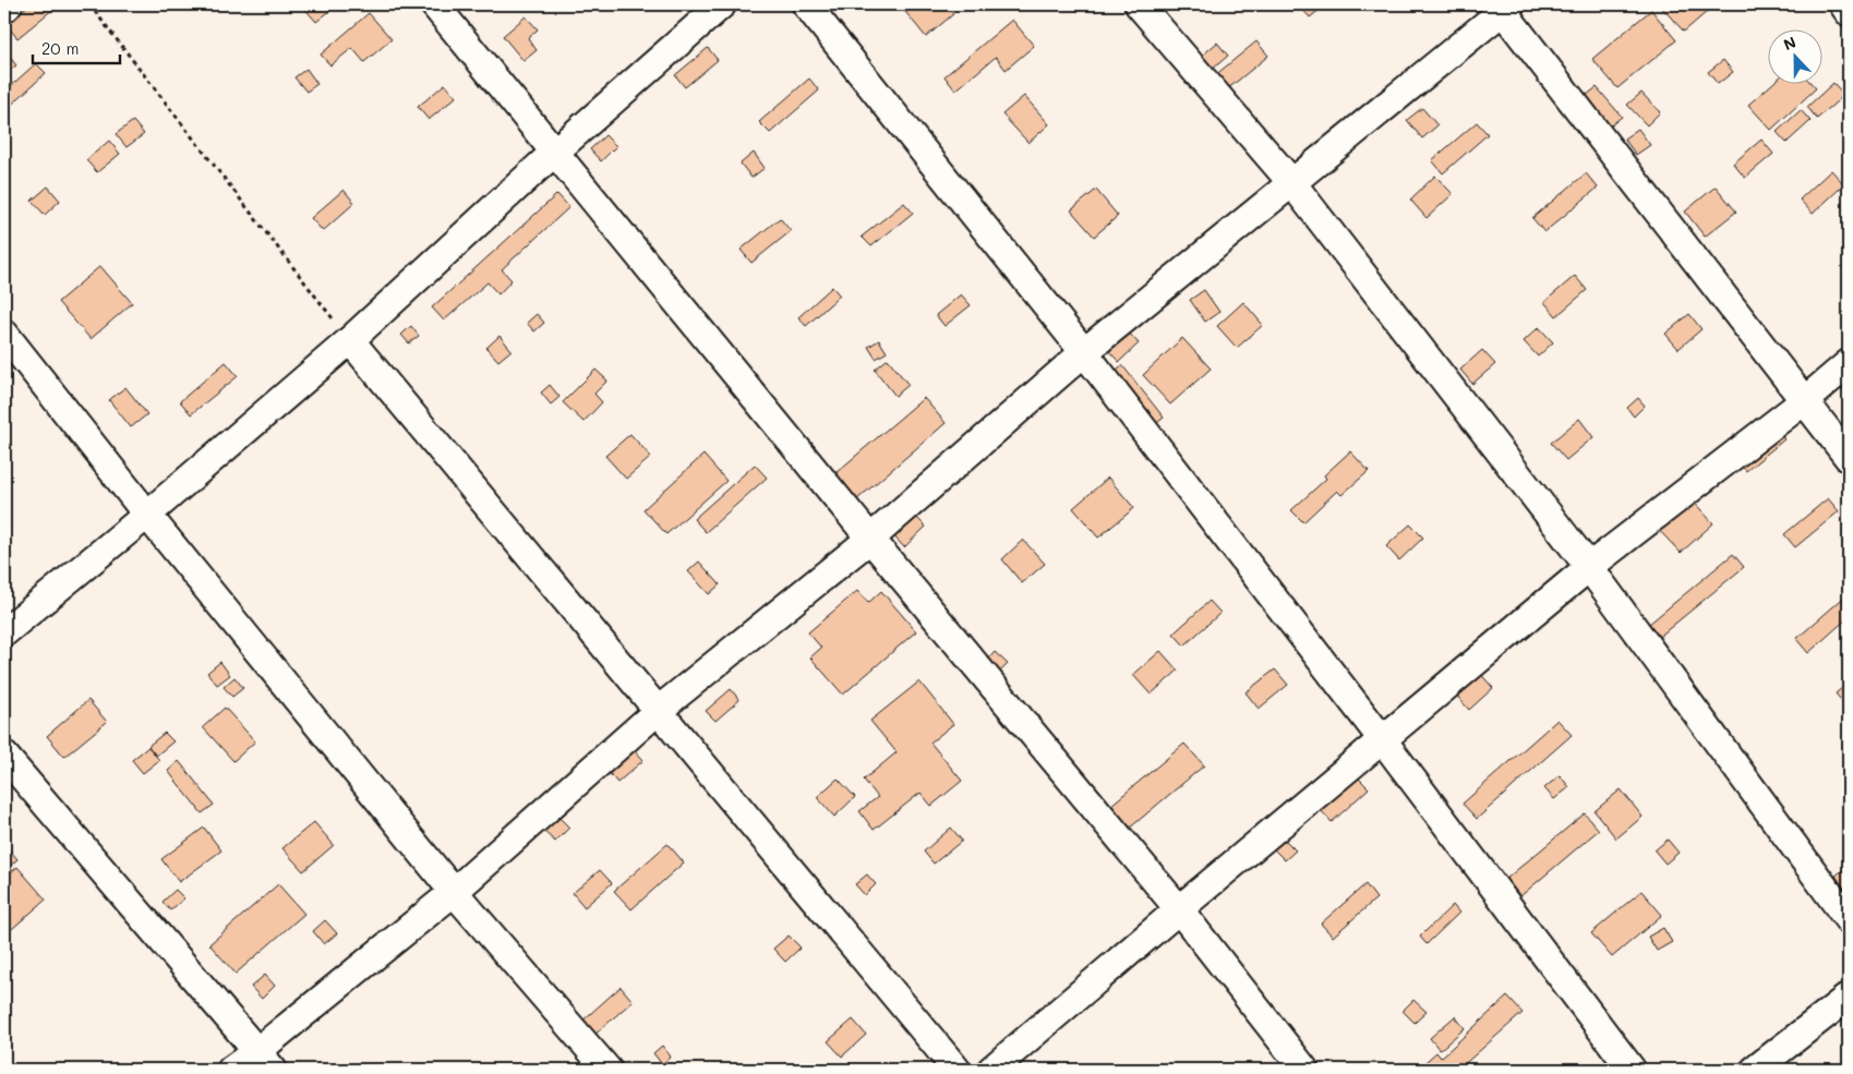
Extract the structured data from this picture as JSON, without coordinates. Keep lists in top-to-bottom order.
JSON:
{
  "scale_bar": "20 m",
  "north": "top"
}
